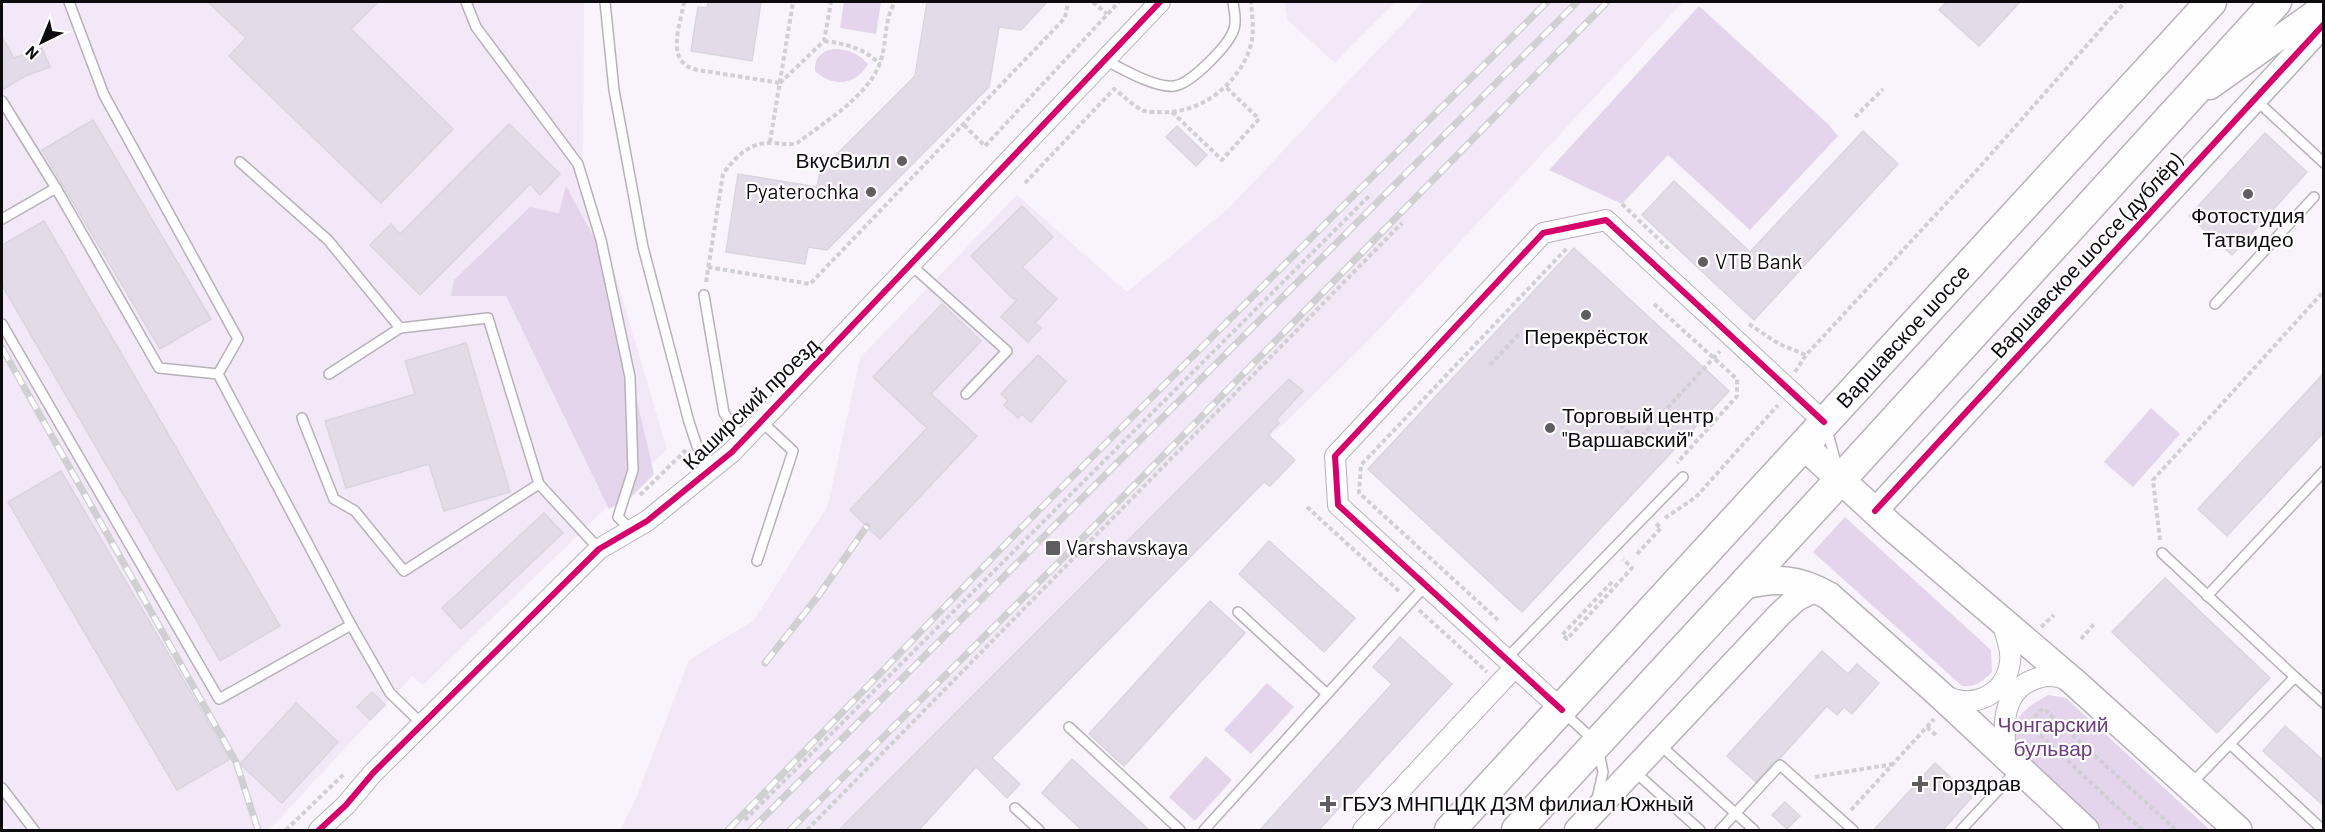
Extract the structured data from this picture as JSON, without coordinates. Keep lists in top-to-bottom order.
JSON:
{
  "streets": {
    "main road": ["Варшавское шоссе"],
    "street": ["Варшавское шоссе (дублёр)", "Каширский проезд"]
  },
  "parks": ["Чонгарский бульвар"],
  "places": {
    "other": [
      "ВкусВилл",
      "Pyaterochka",
      "Фотостудия Татвидео",
      "VTB Bank",
      "Перекрёсток",
      "Торговый центр \"Варшавский\""
    ],
    "transit": ["Varshavskaya"],
    "health": ["Горздрав", "ГБУЗ МНПЦДК ДЗМ филиал Южный"]
  },
  "north": "bottom left"
}
